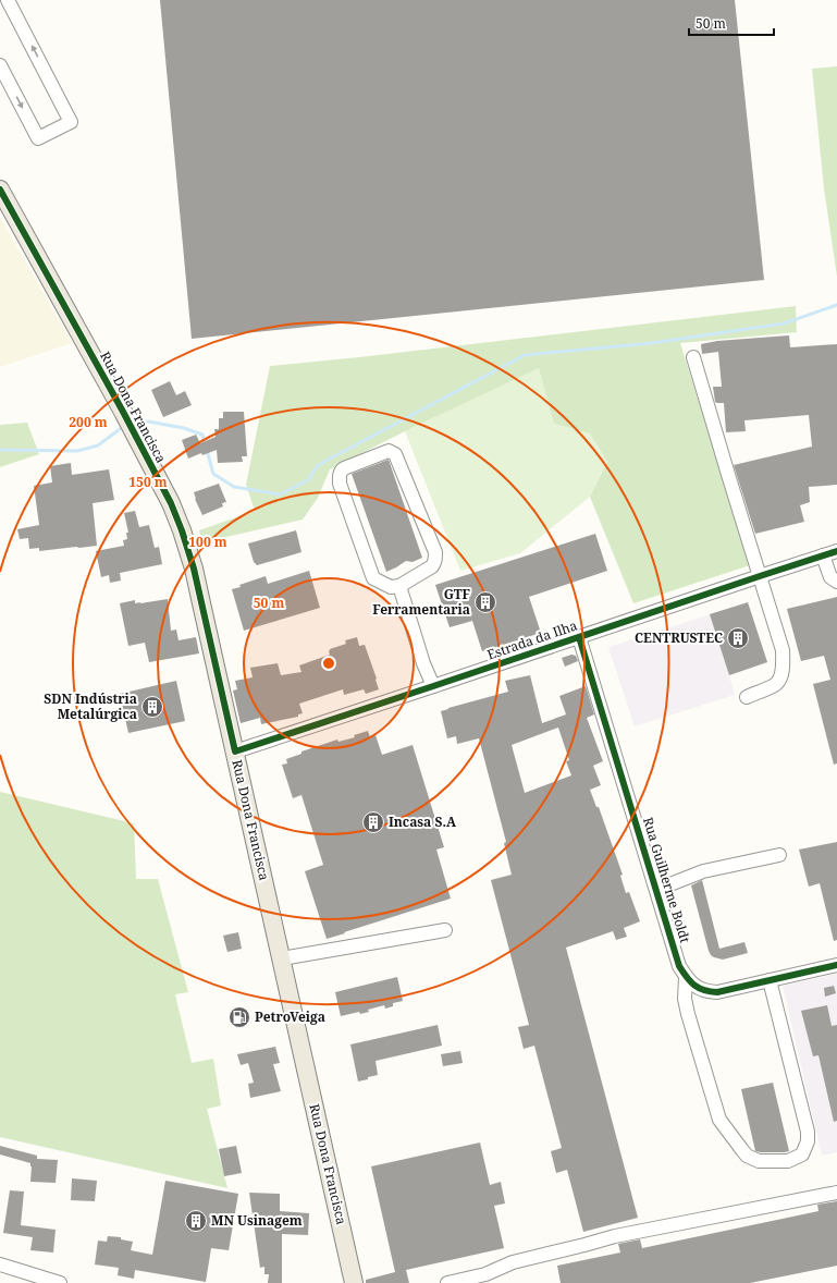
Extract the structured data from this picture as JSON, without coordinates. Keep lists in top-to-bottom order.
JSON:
{
  "streets": {
    "main road": ["Rua Dona Francisca"],
    "street": ["Estrada da Ilha", "Rua Guilherme Boldt"]
  },
  "crossings": [
    ["Rua Dona Francisca", "Estrada da Ilha"],
    ["Estrada da Ilha", "Rua Guilherme Boldt"]
  ],
  "places": {
    "building": [
      "GTF Ferramentaria",
      "CENTRUSTEC",
      "SDN Indústria Metalúrgica",
      "Incasa S.A",
      "MN Usinagem"
    ],
    "fuel station": ["PetroVeiga"]
  },
  "scale_bar": "50 m",
  "rings": [
    "200 m",
    "150 m",
    "100 m",
    "50 m"
  ]
}
